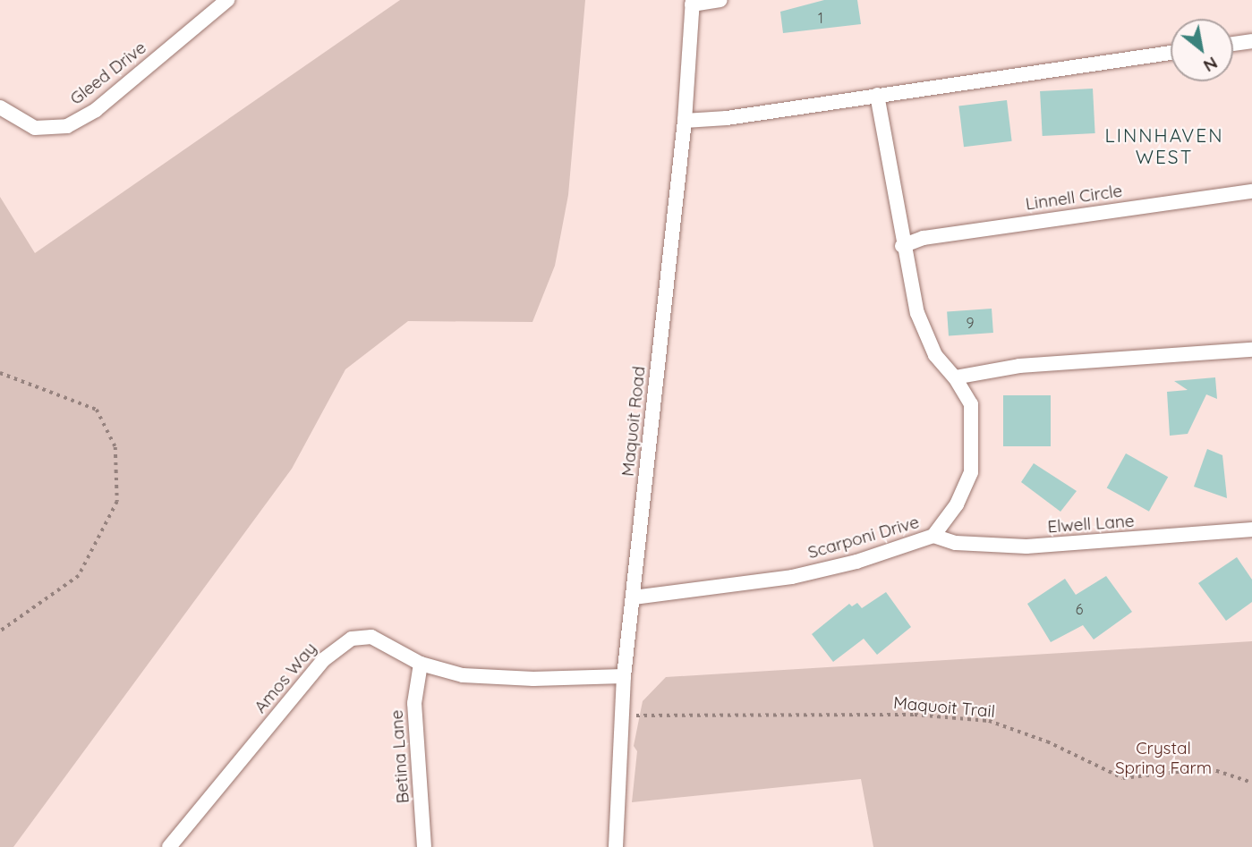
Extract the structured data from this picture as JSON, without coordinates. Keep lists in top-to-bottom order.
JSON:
{
  "streets": {
    "street": [
      "Gleed Drive",
      "Linnell Circle",
      "Maquoit Road",
      "Elwell Lane",
      "Scarponi Drive",
      "Amos Way",
      "Betina Lane"
    ],
    "path": ["Maquoit Trail"]
  },
  "crossings": [
    ["Maquoit Road", "Scarponi Drive"],
    ["Maquoit Road", "Amos Way"],
    ["Maquoit Road", "Maquoit Trail"],
    ["Elwell Lane", "Scarponi Drive"],
    ["Amos Way", "Betina Lane"]
  ],
  "districts": ["LINNHAVEN WEST"],
  "parks": ["Crystal Spring Farm"],
  "house_numbers": ["1", "9", "6"],
  "north": "bottom right"
}
